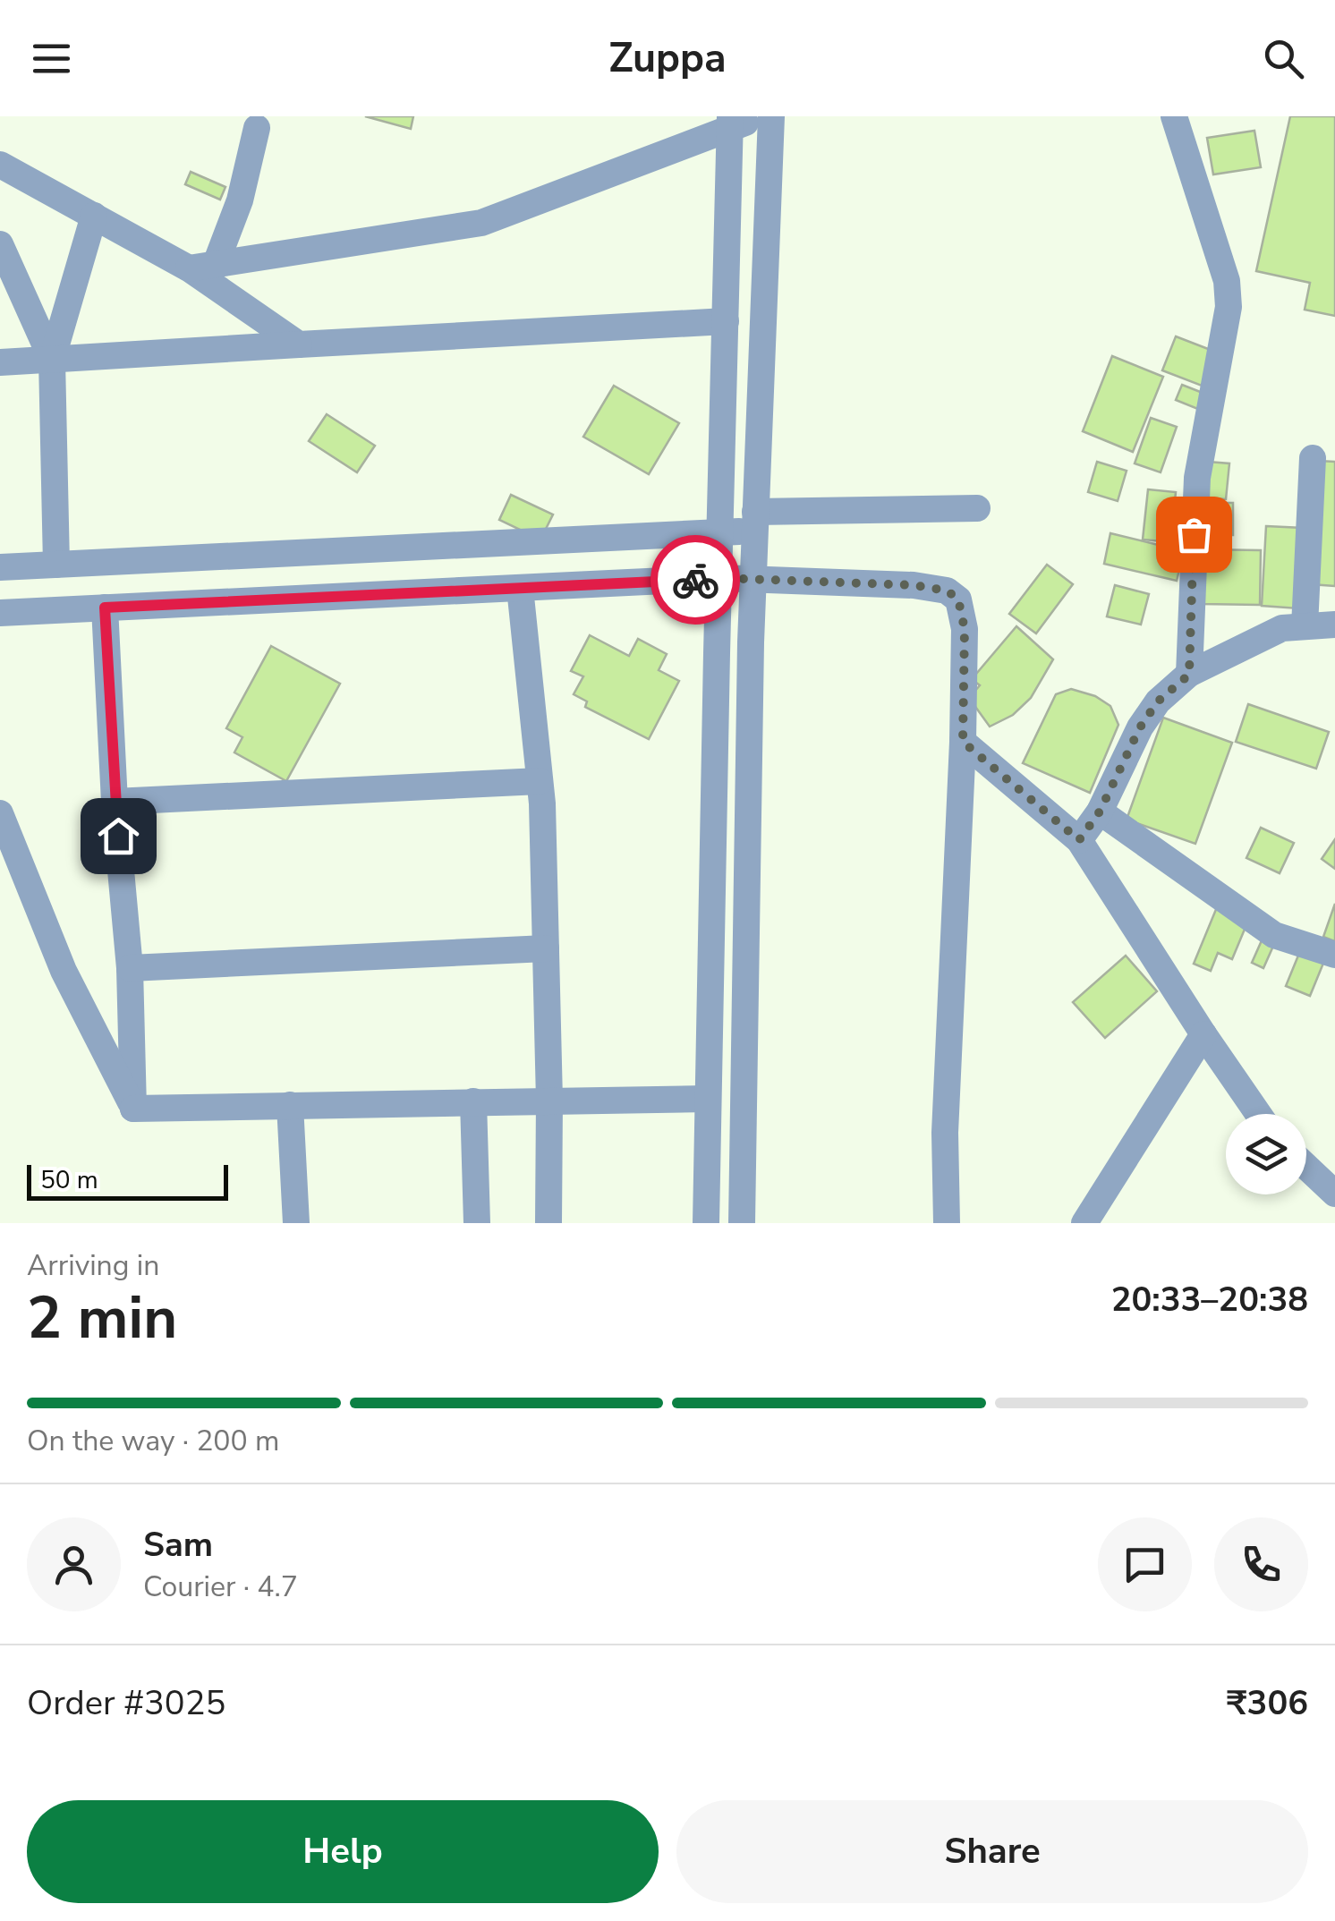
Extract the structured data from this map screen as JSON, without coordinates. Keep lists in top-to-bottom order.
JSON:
{
  "scale_bar": "50 m",
  "page": {
    "header": "Zuppa",
    "scale": "50 m",
    "heading": ["2 min", "Arriving in", "20:33–20:38"],
    "panel": [
      "Sam",
      "Courier · 4.7",
      "Order #3025",
      "₹306"
    ],
    "bar": "On the way · 200 m",
    "buttons": ["Help", "Share"]
  }
}
